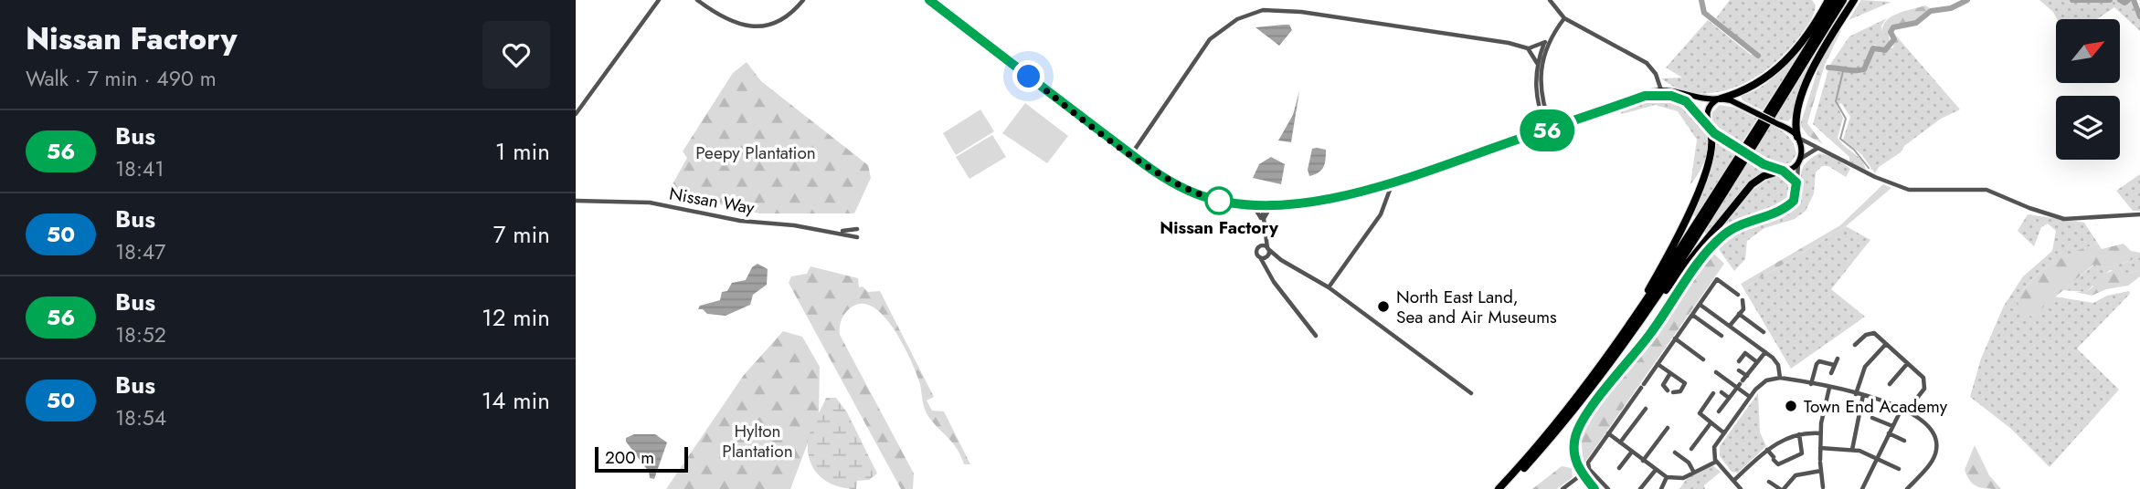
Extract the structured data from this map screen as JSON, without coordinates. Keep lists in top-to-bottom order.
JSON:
{
  "streets": {
    "street": ["Nissan Way"]
  },
  "parks": ["Peepy Plantation", "Hylton Plantation"],
  "places": ["Nissan Factory", "North East Land, Sea and Air Museums", "Town End Academy"],
  "lines": ["bus line 56"],
  "scale_bar": "200 m",
  "north": "top right",
  "page": {
    "heading": ["Nissan Factory", "Walk · 7 min · 490 m"],
    "on_map": "56",
    "list": [
      {
        "mark": "56",
        "name": "Bus",
        "note": "18:41",
        "value": "1 min"
      },
      {
        "mark": "50",
        "name": "Bus",
        "note": "18:47",
        "value": "7 min"
      },
      {
        "mark": "56",
        "name": "Bus",
        "note": "18:52",
        "value": "12 min"
      },
      {
        "mark": "50",
        "name": "Bus",
        "note": "18:54",
        "value": "14 min"
      }
    ],
    "scale": "200 m"
  }
}
